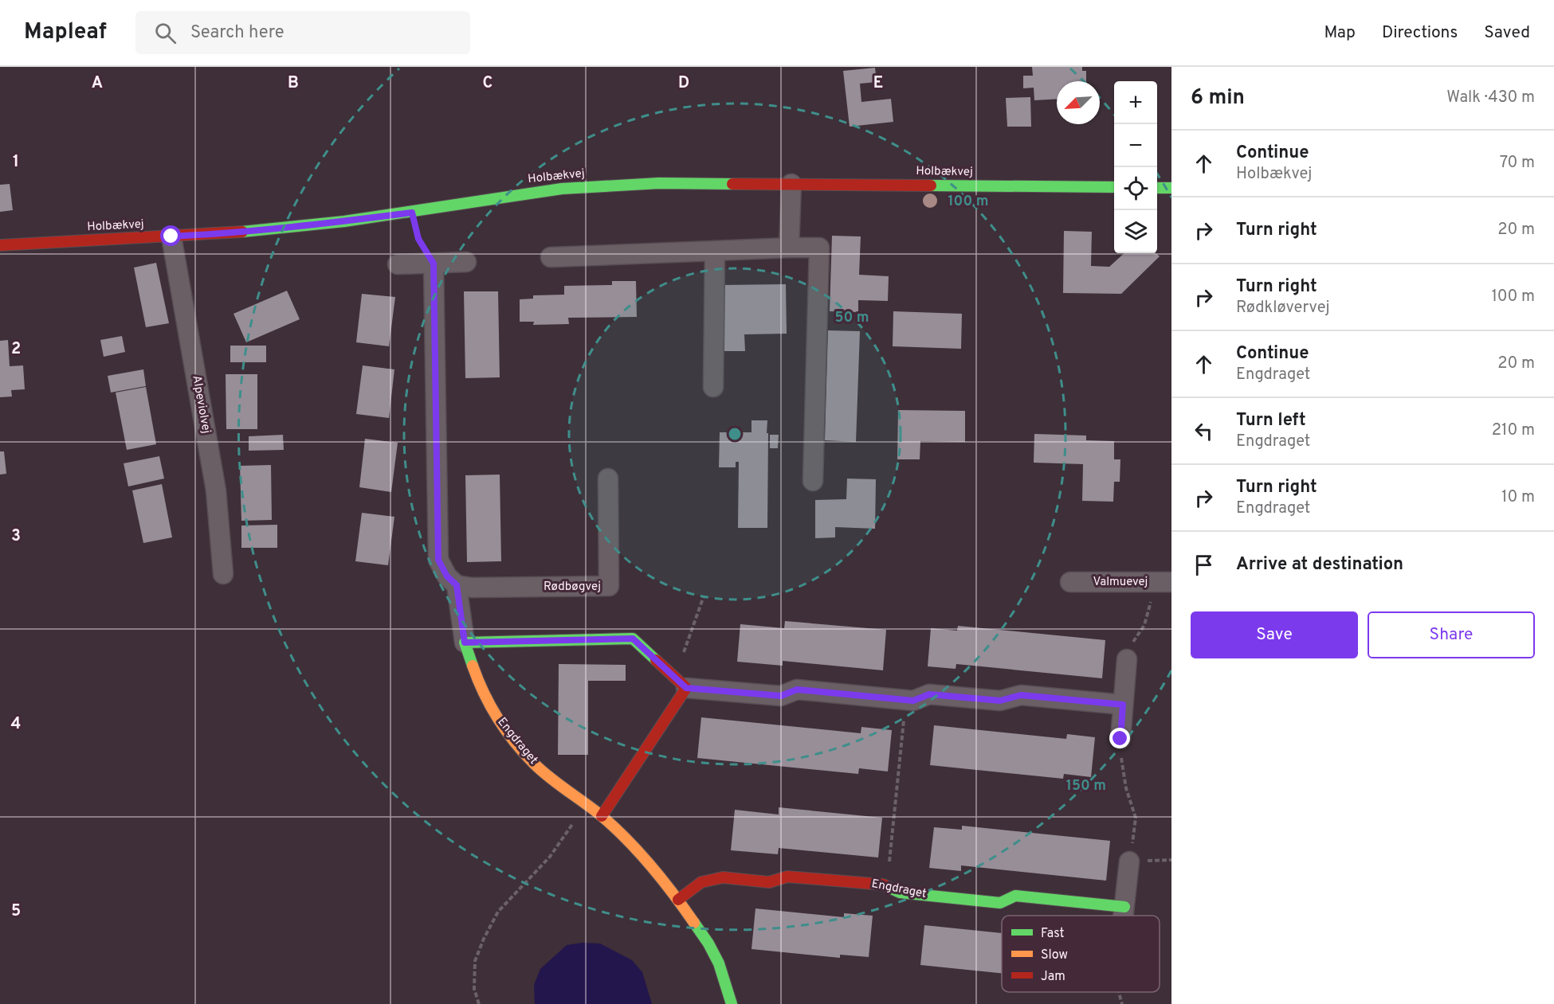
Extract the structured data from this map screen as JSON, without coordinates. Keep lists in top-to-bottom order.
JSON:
{
  "streets": {
    "street": [
      "Holbækvej",
      "Alpeviolvej",
      "Valmuevej",
      "Rødbøgvej",
      "Engdraget"
    ]
  },
  "crossings": [
    ["Holbækvej", "Alpeviolvej"],
    ["Rødbøgvej", "Engdraget"]
  ],
  "legend": ["Fast", "Slow", "Jam"],
  "north": "bottom left",
  "page": {
    "header": "Mapleaf",
    "search": "Search here",
    "nav": ["Map", "Directions", "Saved"],
    "heading": ["6 min", "Walk · 430 m"],
    "map_buttons": ["+", "−"],
    "list": [
      ["Continue", "Holbækvej", "70 m"],
      ["Turn right", "20 m"],
      ["Turn right", "Rødkløvervej", "100 m"],
      ["Continue", "Engdraget", "20 m"],
      ["Turn left", "Engdraget", "210 m"],
      ["Turn right", "Engdraget", "10 m"],
      "Arrive at destination"
    ],
    "buttons": ["Save", "Share"]
  },
  "grid": {
    "columns": [
      "A",
      "B",
      "C",
      "D",
      "E"
    ],
    "rows": [
      "1",
      "2",
      "3",
      "4",
      "5"
    ]
  },
  "rings": ["100 m", "50 m", "150 m"]
}
